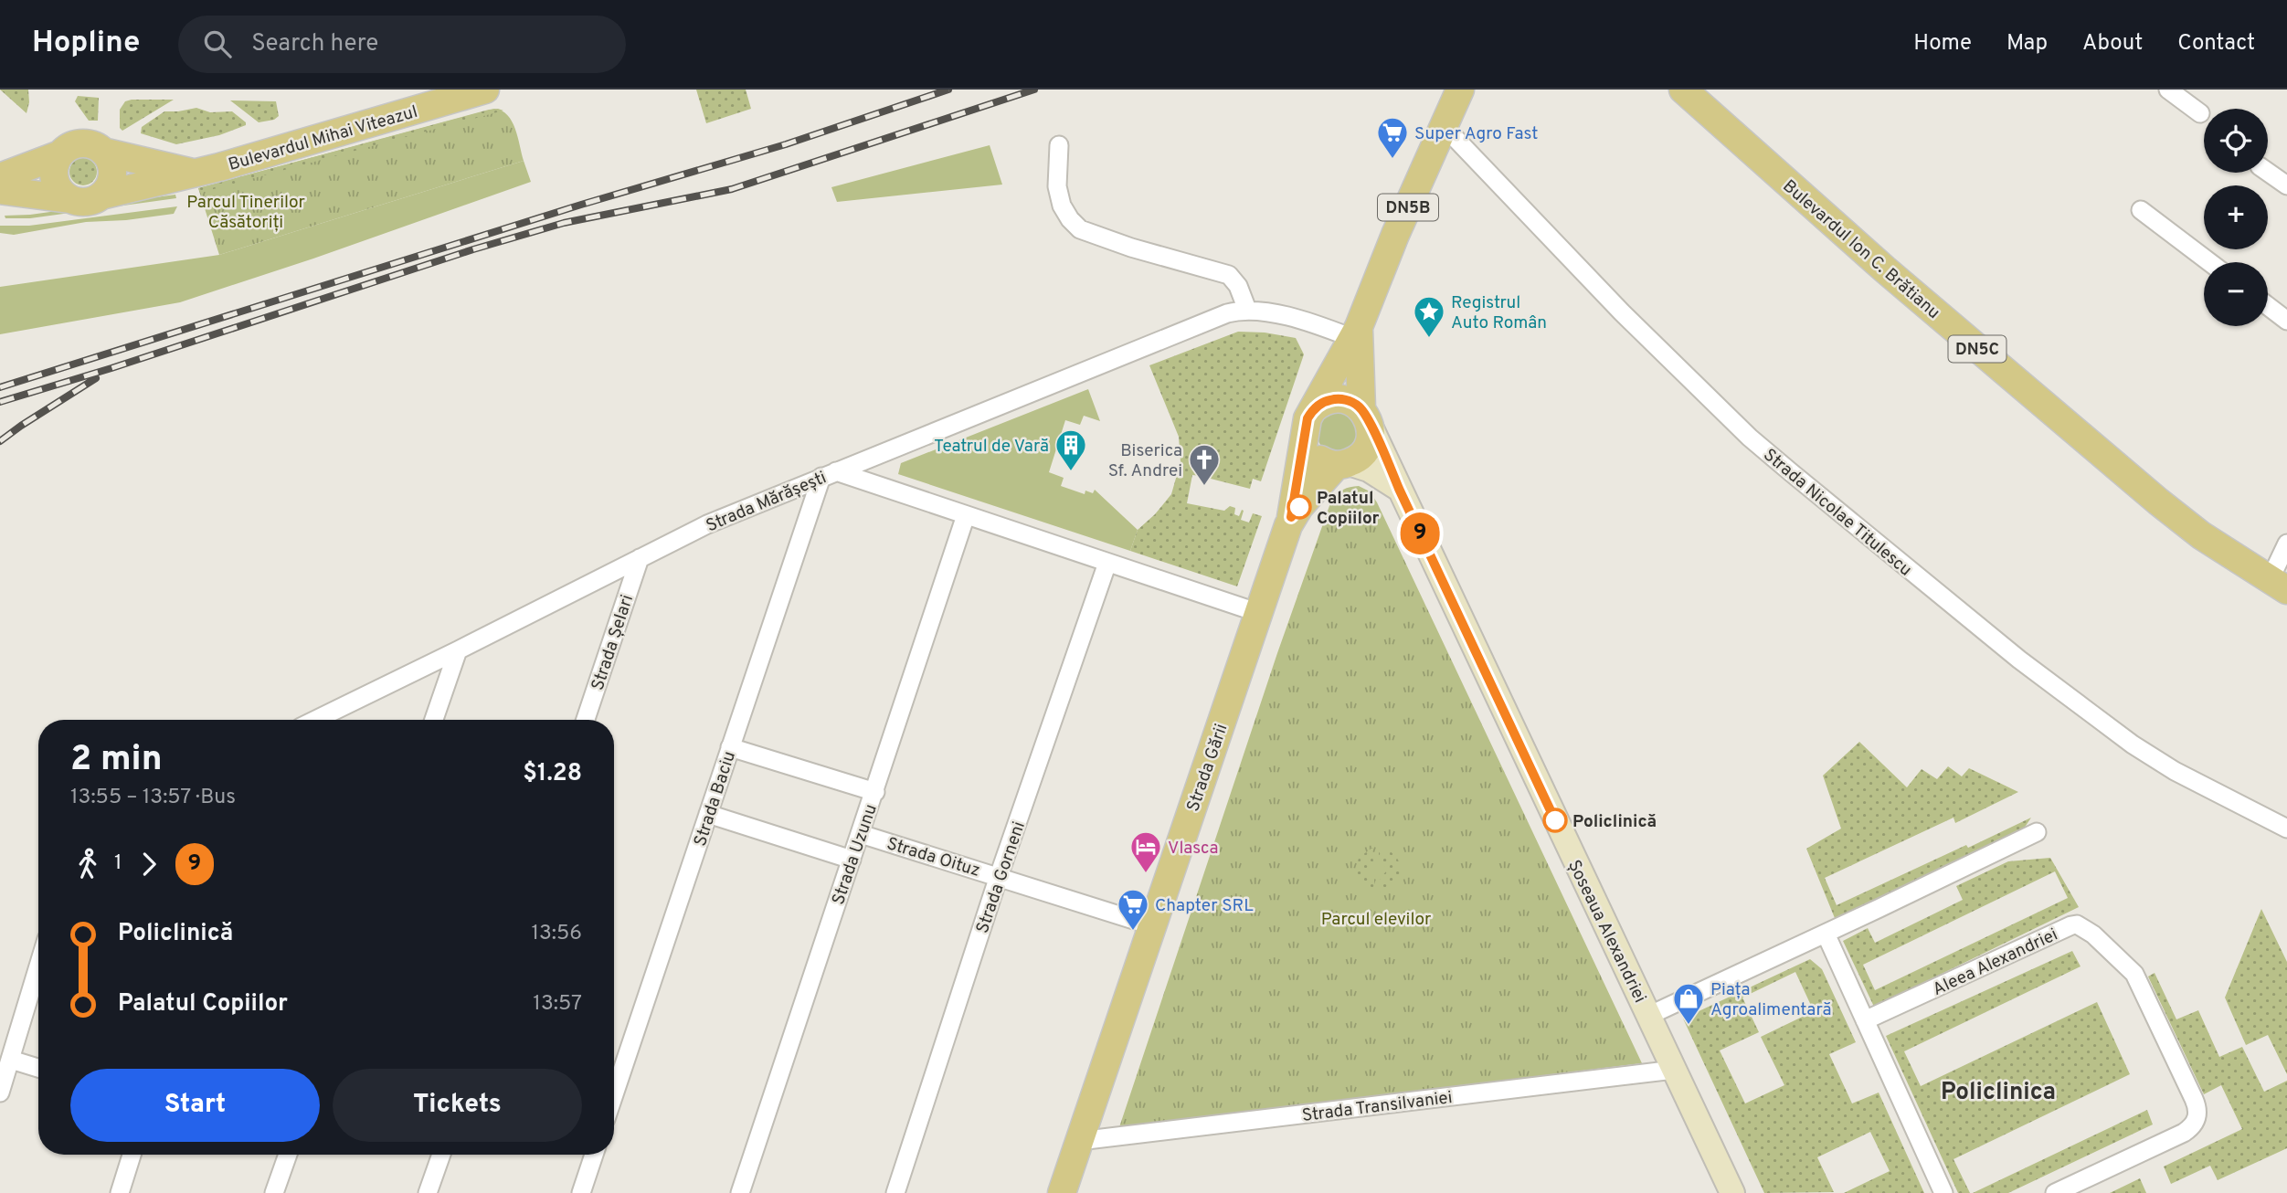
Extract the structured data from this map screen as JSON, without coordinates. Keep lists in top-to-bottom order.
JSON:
{
  "streets": {
    "main road": [
      "Bulevardul Mihai Viteazul",
      "DN5B",
      "Bulevardul Ion C. Brătianu",
      "DN5C",
      "Strada Gării",
      "Șoseaua Alexandriei"
    ],
    "street": [
      "Strada Mărășești",
      "Strada Nicolae Titulescu",
      "Strada Șelari",
      "Strada Baciu",
      "Strada Uzunu",
      "Strada Oituz",
      "Strada Gorneni",
      "Aleea Alexandriei",
      "Strada Transilvaniei"
    ]
  },
  "crossings": [
    ["DN5B", "Strada Mărășești"],
    ["DN5B", "Strada Nicolae Titulescu"],
    ["DN5B", "Strada Gării"],
    ["DN5B", "Șoseaua Alexandriei"],
    ["Strada Mărășești", "Strada Șelari"],
    ["Strada Mărășești", "Strada Baciu"],
    ["Strada Gării", "Strada Oituz"],
    ["Strada Gării", "Șoseaua Alexandriei"],
    ["Strada Gării", "Strada Transilvaniei"],
    ["Strada Uzunu", "Strada Oituz"],
    ["Strada Oituz", "Strada Gorneni"],
    ["Șoseaua Alexandriei", "Strada Transilvaniei"]
  ],
  "districts": ["Policlinica"],
  "parks": ["Parcul Tinerilor Căsătoriți", "Parcul elevilor"],
  "places": {
    "supermarket": ["Super Agro Fast", "Chapter SRL"],
    "place": ["Registrul Auto Român"],
    "building": ["Teatrul de Vară"],
    "church": ["Biserica Sf. Andrei"],
    "other": ["Palatul Copiilor", "Policlinică"],
    "hotel": ["Vlasca"],
    "shop": ["Piața Agroalimentară"]
  },
  "lines": ["bus line 9"],
  "page": {
    "header": "Hopline",
    "search": "Search here",
    "nav": [
      "Home",
      "Map",
      "About",
      "Contact"
    ],
    "on_map": "9",
    "map_buttons": ["+", "−"],
    "heading": ["2 min", "13:55 – 13:57 · Bus", "$1.28"],
    "legs": ["1", "9"],
    "list": [
      {
        "name": "Policlinică",
        "value": "13:56"
      },
      {
        "name": "Palatul Copiilor",
        "value": "13:57"
      }
    ],
    "buttons": ["Start", "Tickets"]
  }
}
